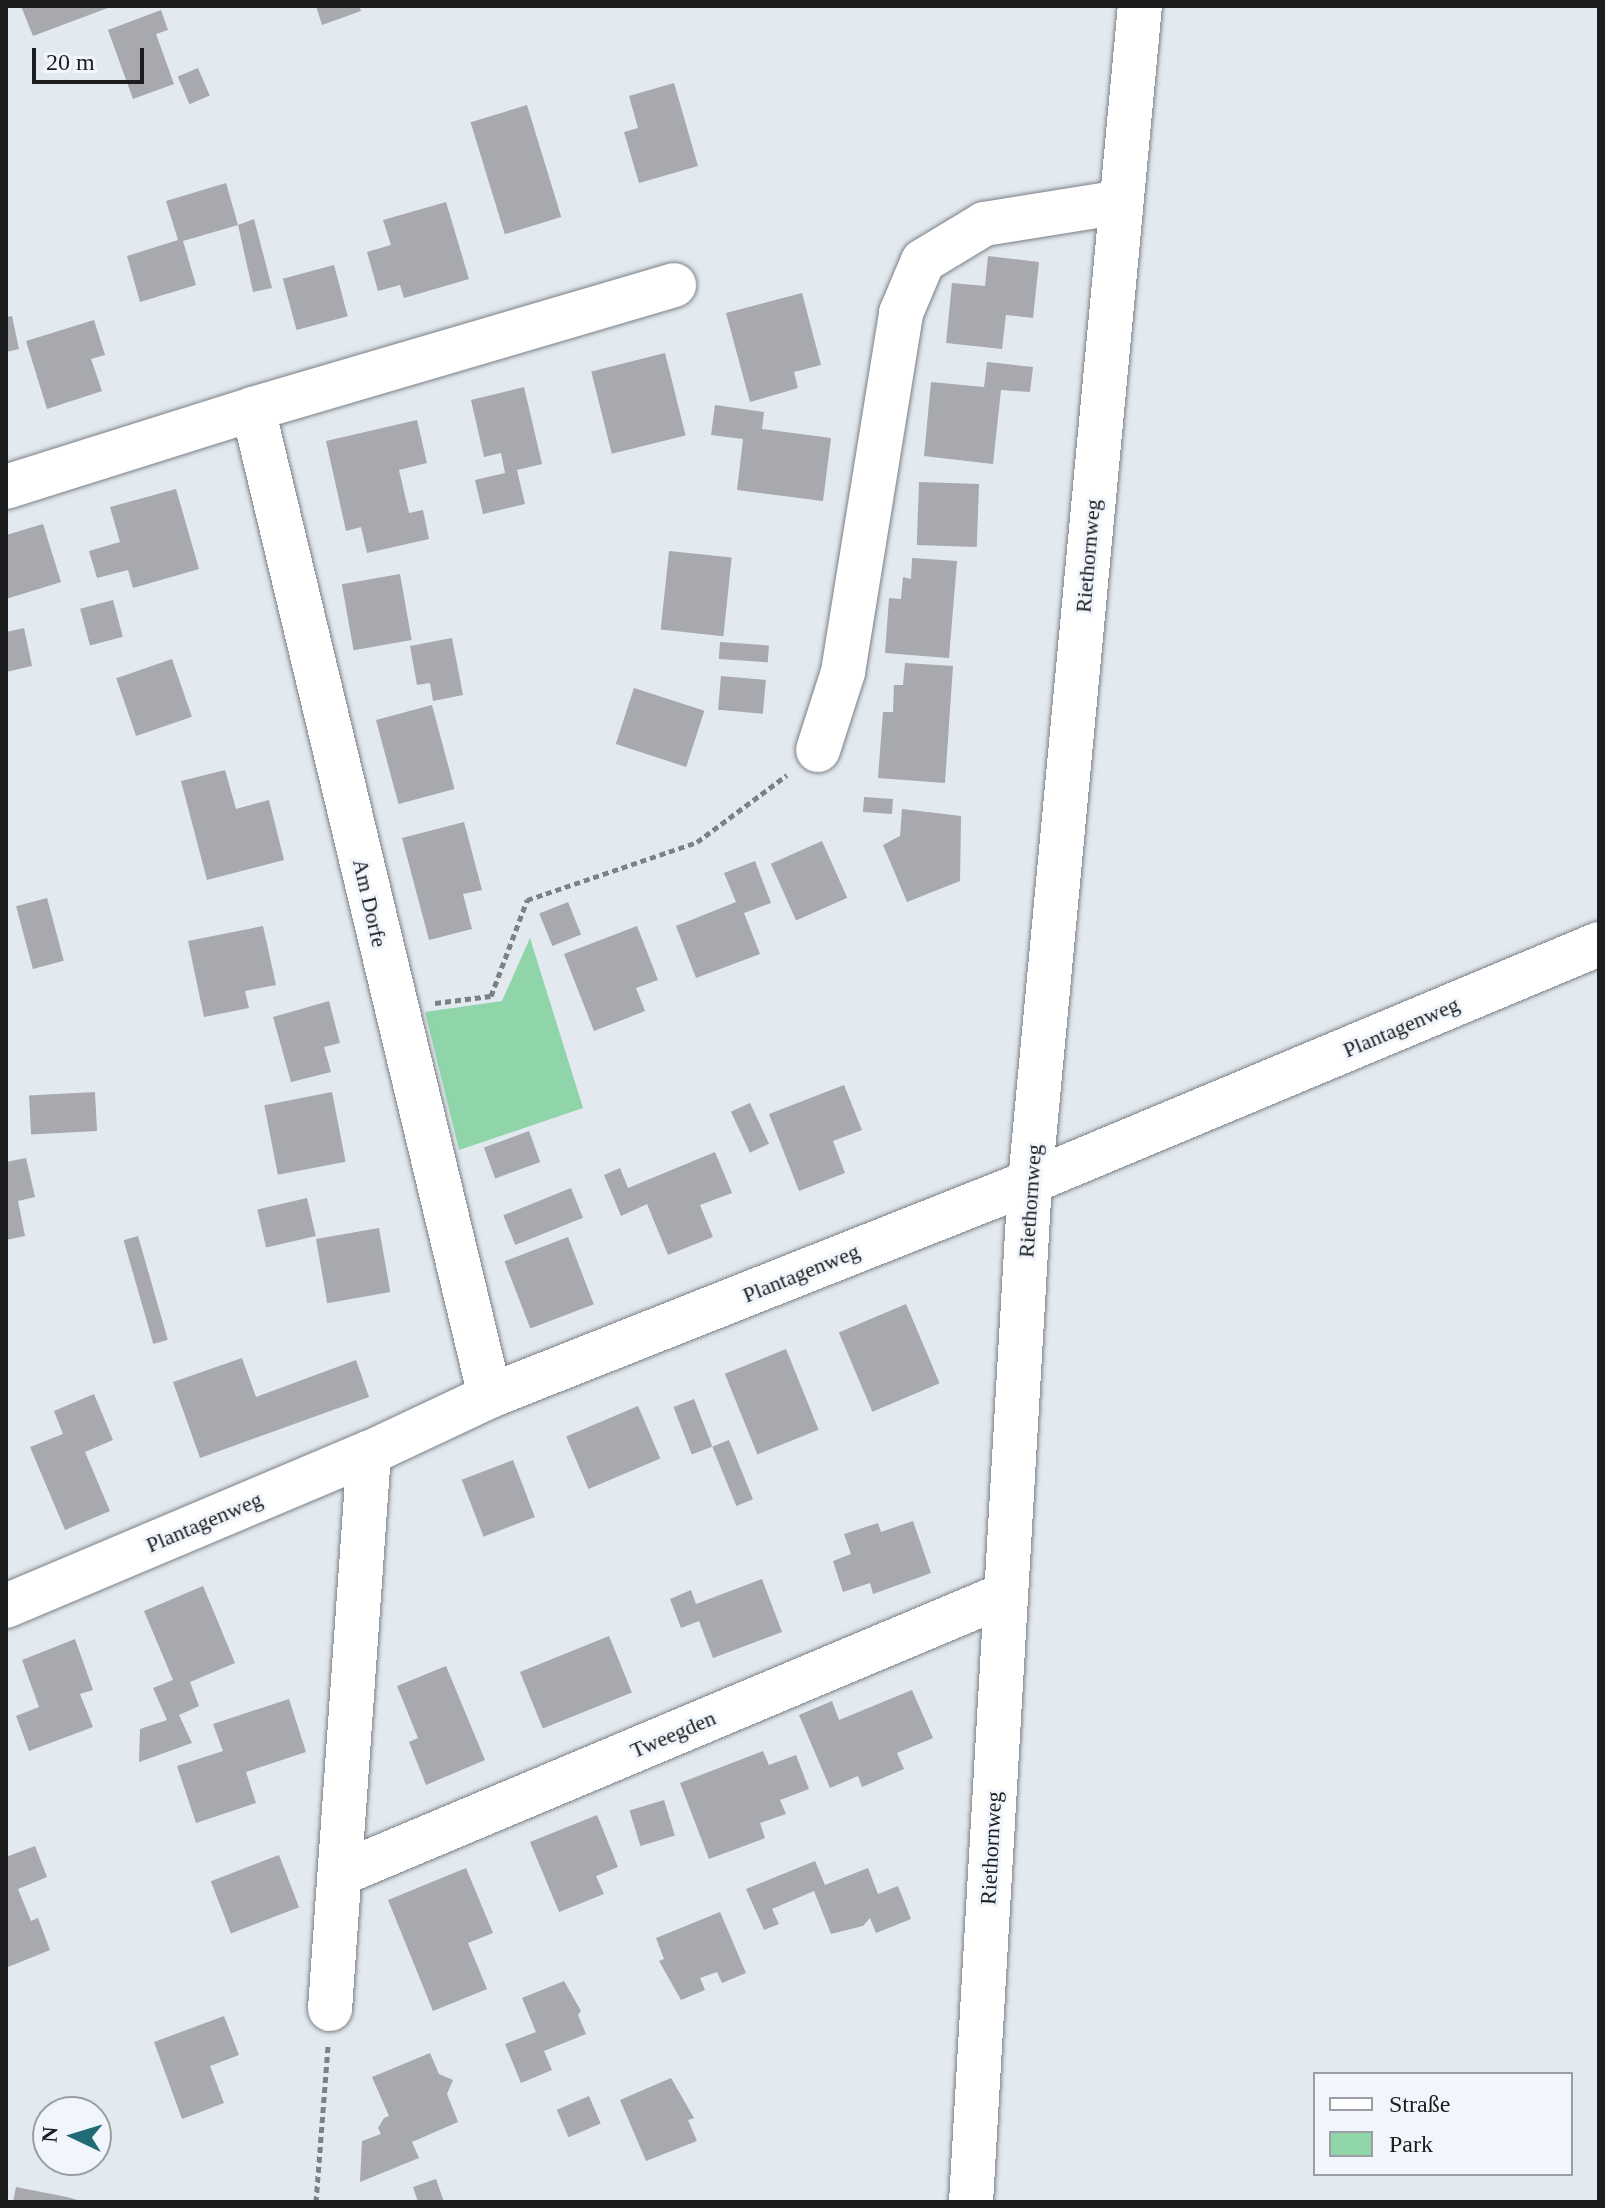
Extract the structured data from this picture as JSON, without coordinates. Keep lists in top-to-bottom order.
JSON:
{
  "streets": {
    "street": [
      "Riethornweg",
      "Am Dorfe",
      "Plantagenweg",
      "Tweegden"
    ]
  },
  "crossings": [
    ["Riethornweg", "Plantagenweg"],
    ["Riethornweg", "Tweegden"],
    ["Am Dorfe", "Plantagenweg"]
  ],
  "legend": ["Straße", "Park"],
  "scale_bar": "20 m",
  "north": "left"
}
